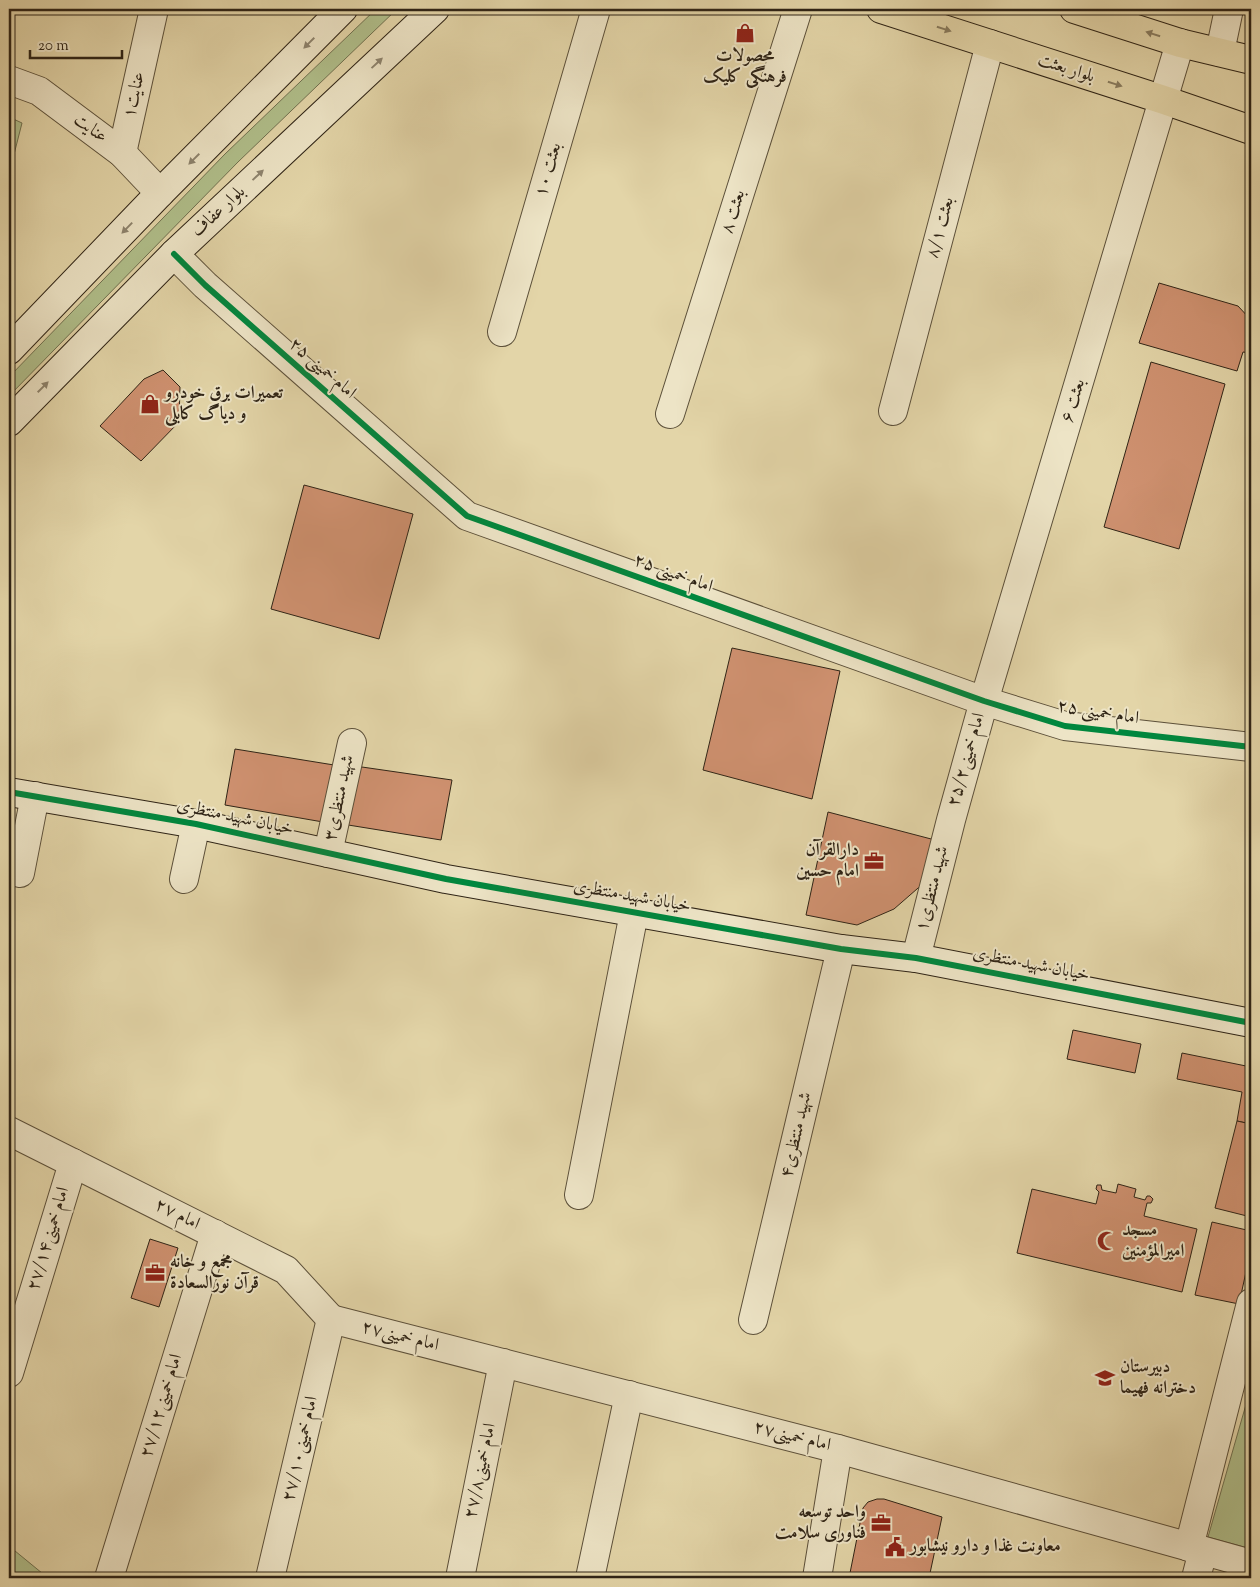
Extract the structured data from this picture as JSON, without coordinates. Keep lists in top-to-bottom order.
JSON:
{
  "streets": {
    "main road": ["بلوار بعثت"],
    "street": [
      "عنایت۱",
      "عنایت",
      "بعثت ۱۰",
      "بلوار عفاف",
      "بعثت ۸",
      "بعثت ۸/۱",
      "امام خمینی ۲۵",
      "بعثت ۶",
      "امام خمینی۲۵/۲",
      "شهید منتظری۳",
      "خیابان شهید منتظری",
      "شهید منتظری۱",
      "شهید منتظری۴",
      "امام ۲۷",
      "امام خمینی۲۷/۱۴",
      "امام خمینی۲۷",
      "امام خمینی۲۷/۱۲",
      "امام خمینی۲۷/۱۰",
      "امام خمینی۲۷/۸"
    ]
  },
  "crossings": [
    ["بلوار بعثت", "بعثت ۸/۱"],
    ["بلوار بعثت", "بعثت ۶"],
    ["عنایت۱", "عنایت"],
    ["بلوار عفاف", "امام خمینی ۲۵"],
    ["امام خمینی ۲۵", "بعثت ۶"],
    ["امام خمینی ۲۵", "امام خمینی۲۵/۲"],
    ["بعثت ۶", "امام خمینی۲۵/۲"],
    ["امام خمینی۲۵/۲", "شهید منتظری۱"],
    ["شهید منتظری۳", "خیابان شهید منتظری"],
    ["خیابان شهید منتظری", "شهید منتظری۱"],
    ["خیابان شهید منتظری", "شهید منتظری۴"],
    ["امام ۲۷", "امام خمینی۲۷/۱۴"],
    ["امام ۲۷", "امام خمینی۲۷"],
    ["امام ۲۷", "امام خمینی۲۷/۱۲"],
    ["امام ۲۷", "امام خمینی۲۷/۱۰"],
    ["امام خمینی۲۷", "امام خمینی۲۷/۱۰"],
    ["امام خمینی۲۷", "امام خمینی۲۷/۸"]
  ],
  "places": {
    "shop": ["محصولات فرهنگی کلیک", "تعمیرات برق خودرو و دیاگ کابلی"],
    "office": ["دارالقرآن امام حسین", "مجمع و خانه قرآن نورالسعادة", "واحد توسعه فناوری سلامت"],
    "mosque": ["مسجد امیرالمؤمنین"],
    "school or university": ["دبیرستان دخترانه فهیما"],
    "public building": ["معاونت غذا و دارو نیشابور"]
  },
  "scale_bar": "20 m"
}
